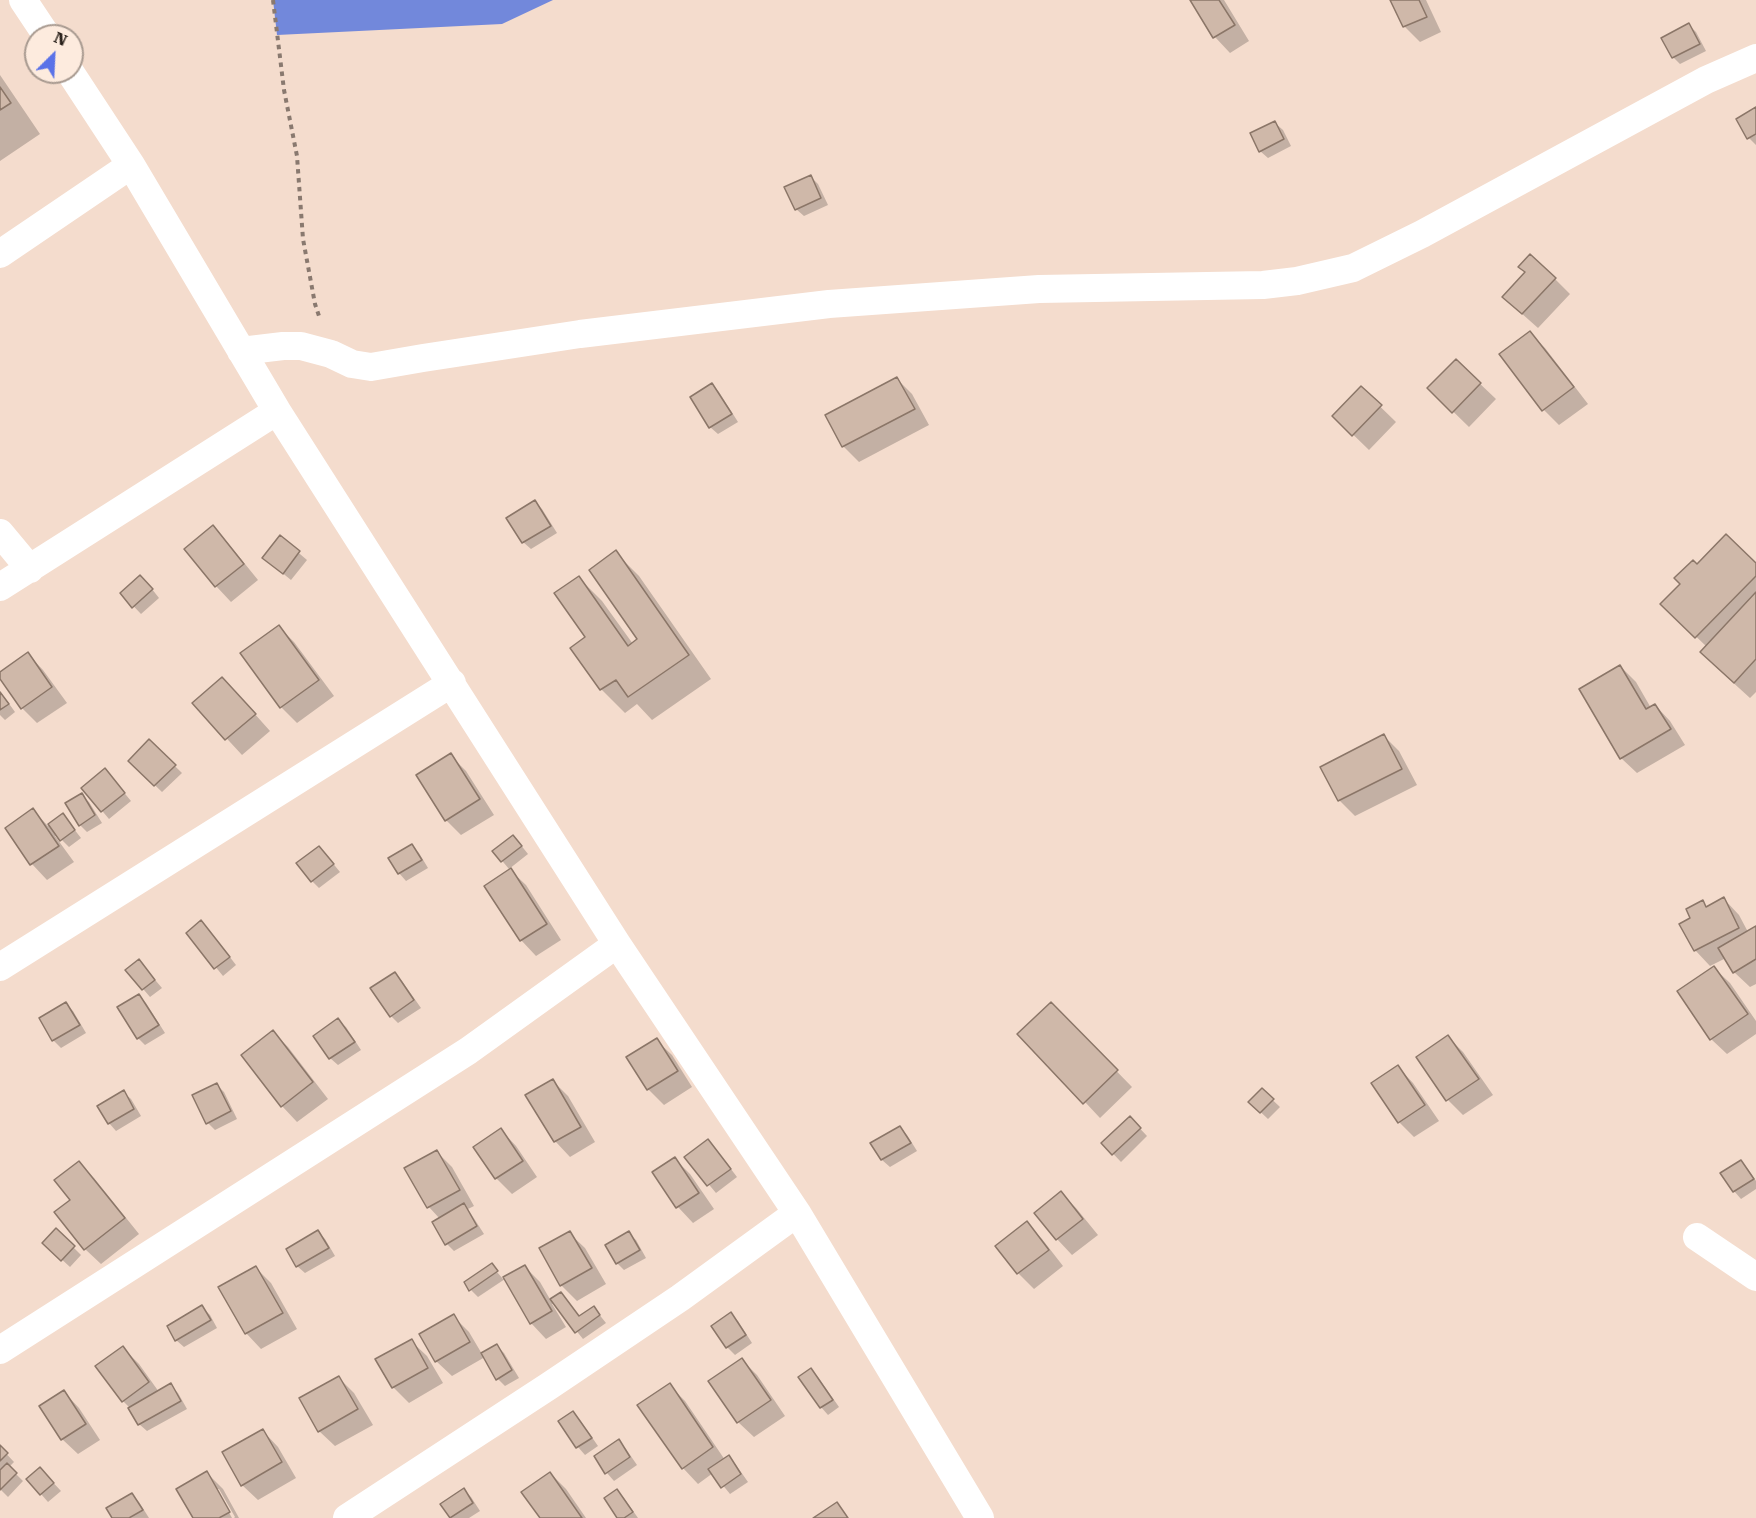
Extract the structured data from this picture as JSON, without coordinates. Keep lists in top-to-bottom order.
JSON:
{
  "north": "top right"
}
